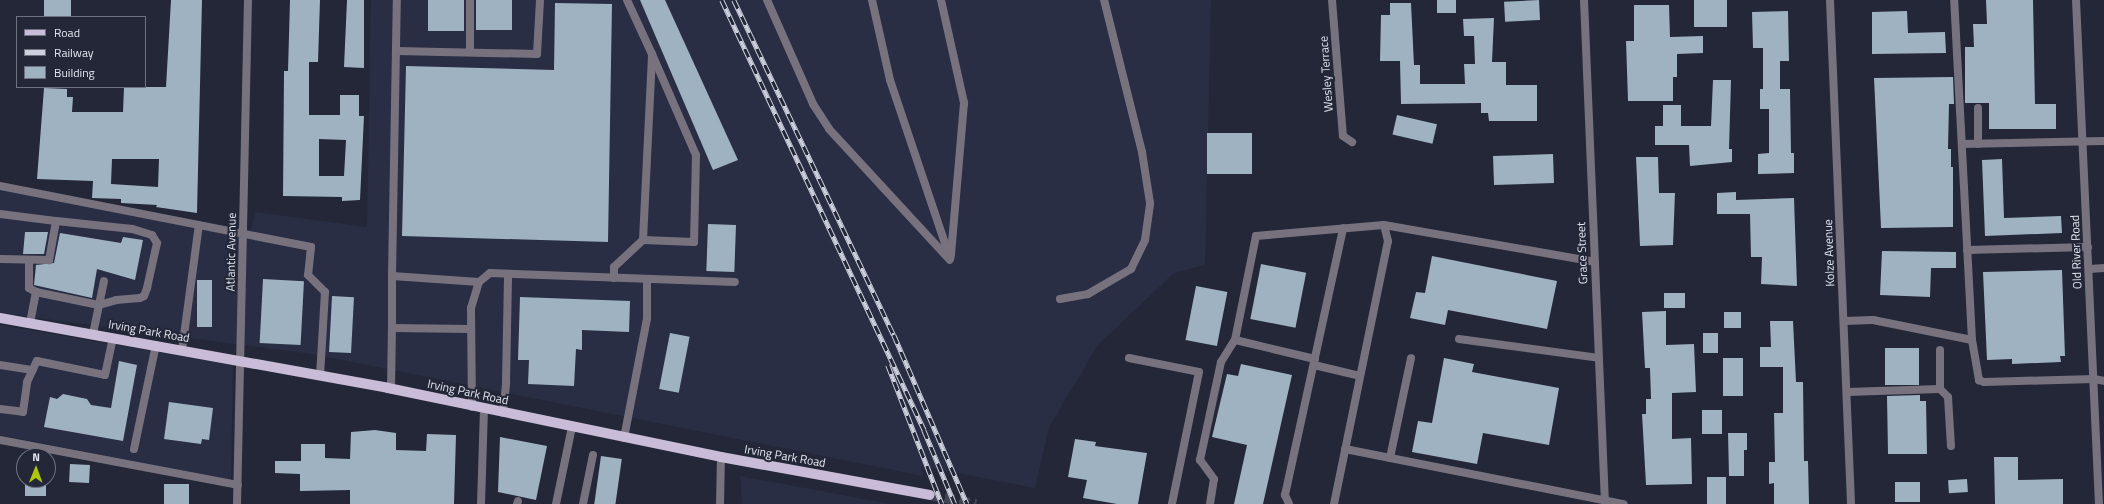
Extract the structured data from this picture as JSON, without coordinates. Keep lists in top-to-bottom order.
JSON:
{
  "streets": {
    "main road": ["Irving Park Road"],
    "street": [
      "Wesley Terrace",
      "Atlantic Avenue",
      "Old River Road",
      "Grace Street",
      "Kolze Avenue"
    ]
  },
  "crossings": [
    ["Atlantic Avenue", "Irving Park Road"]
  ],
  "legend": ["Road", "Railway", "Building"],
  "north": "top"
}
